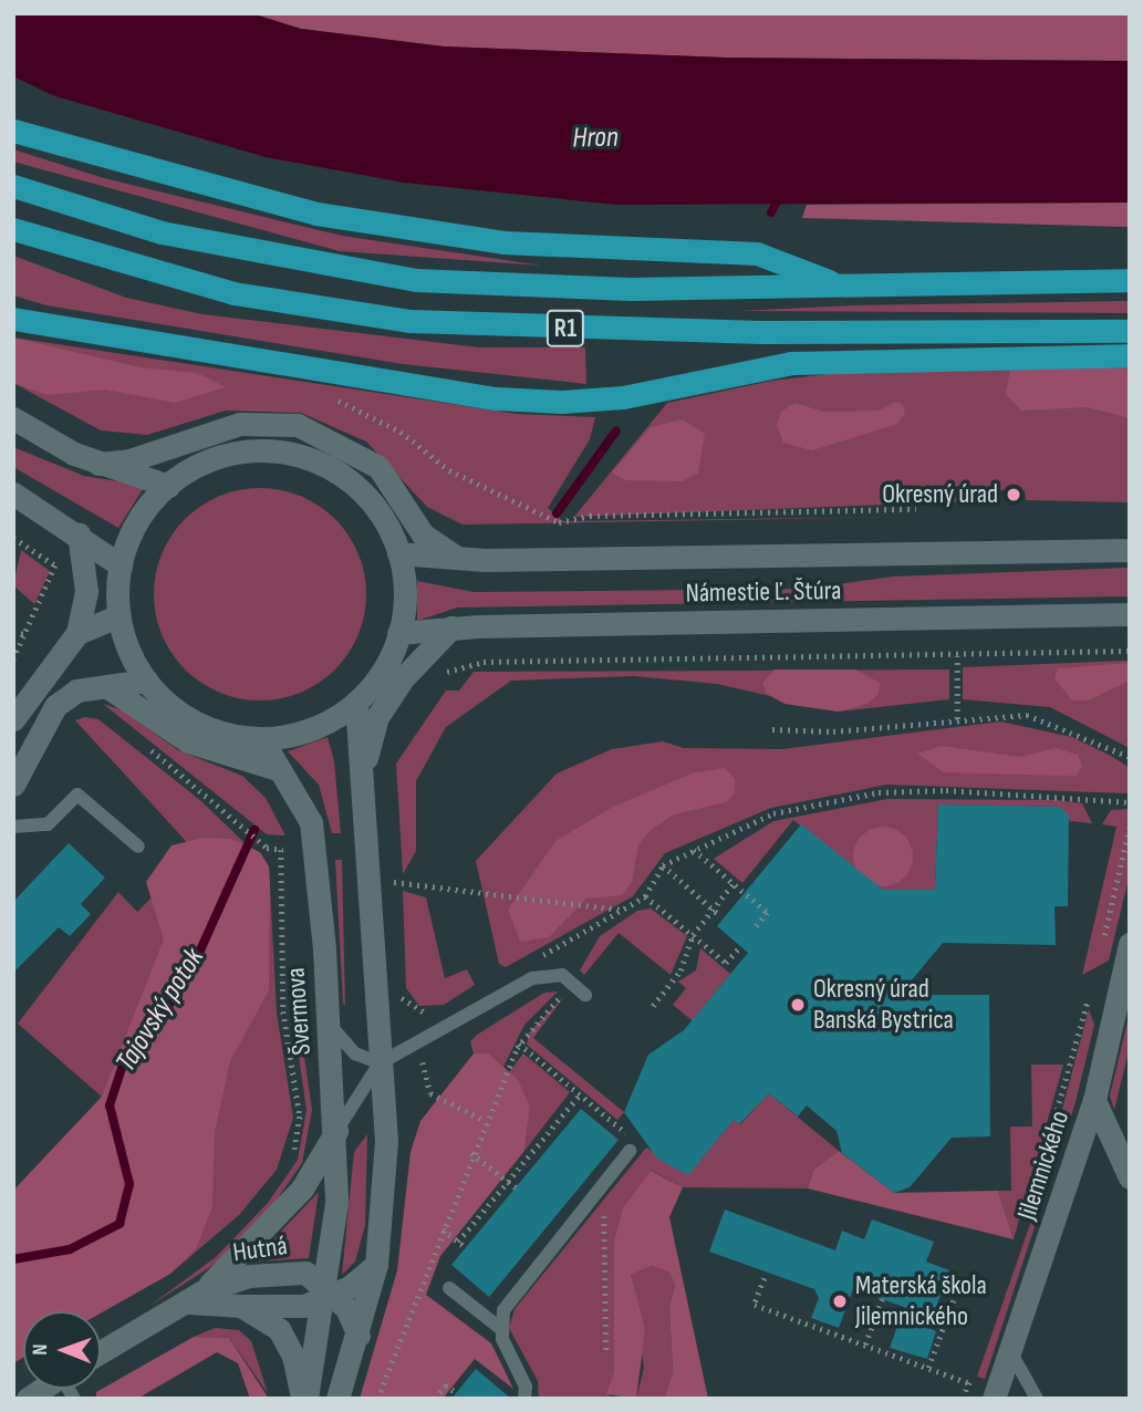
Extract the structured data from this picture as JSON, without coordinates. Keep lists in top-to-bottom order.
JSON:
{
  "streets": {
    "highway": ["R1"],
    "street": [
      "Námestie Ľ. Štúra",
      "Švermova",
      "Jilemnického",
      "Hutná"
    ]
  },
  "crossings": [
    ["Švermova", "Hutná"]
  ],
  "water": ["Hron", "Tajovský potok"],
  "places": ["Okresný úrad", "Okresný úrad Banská Bystrica", "Materská škola Jilemnického"],
  "north": "left"
}
